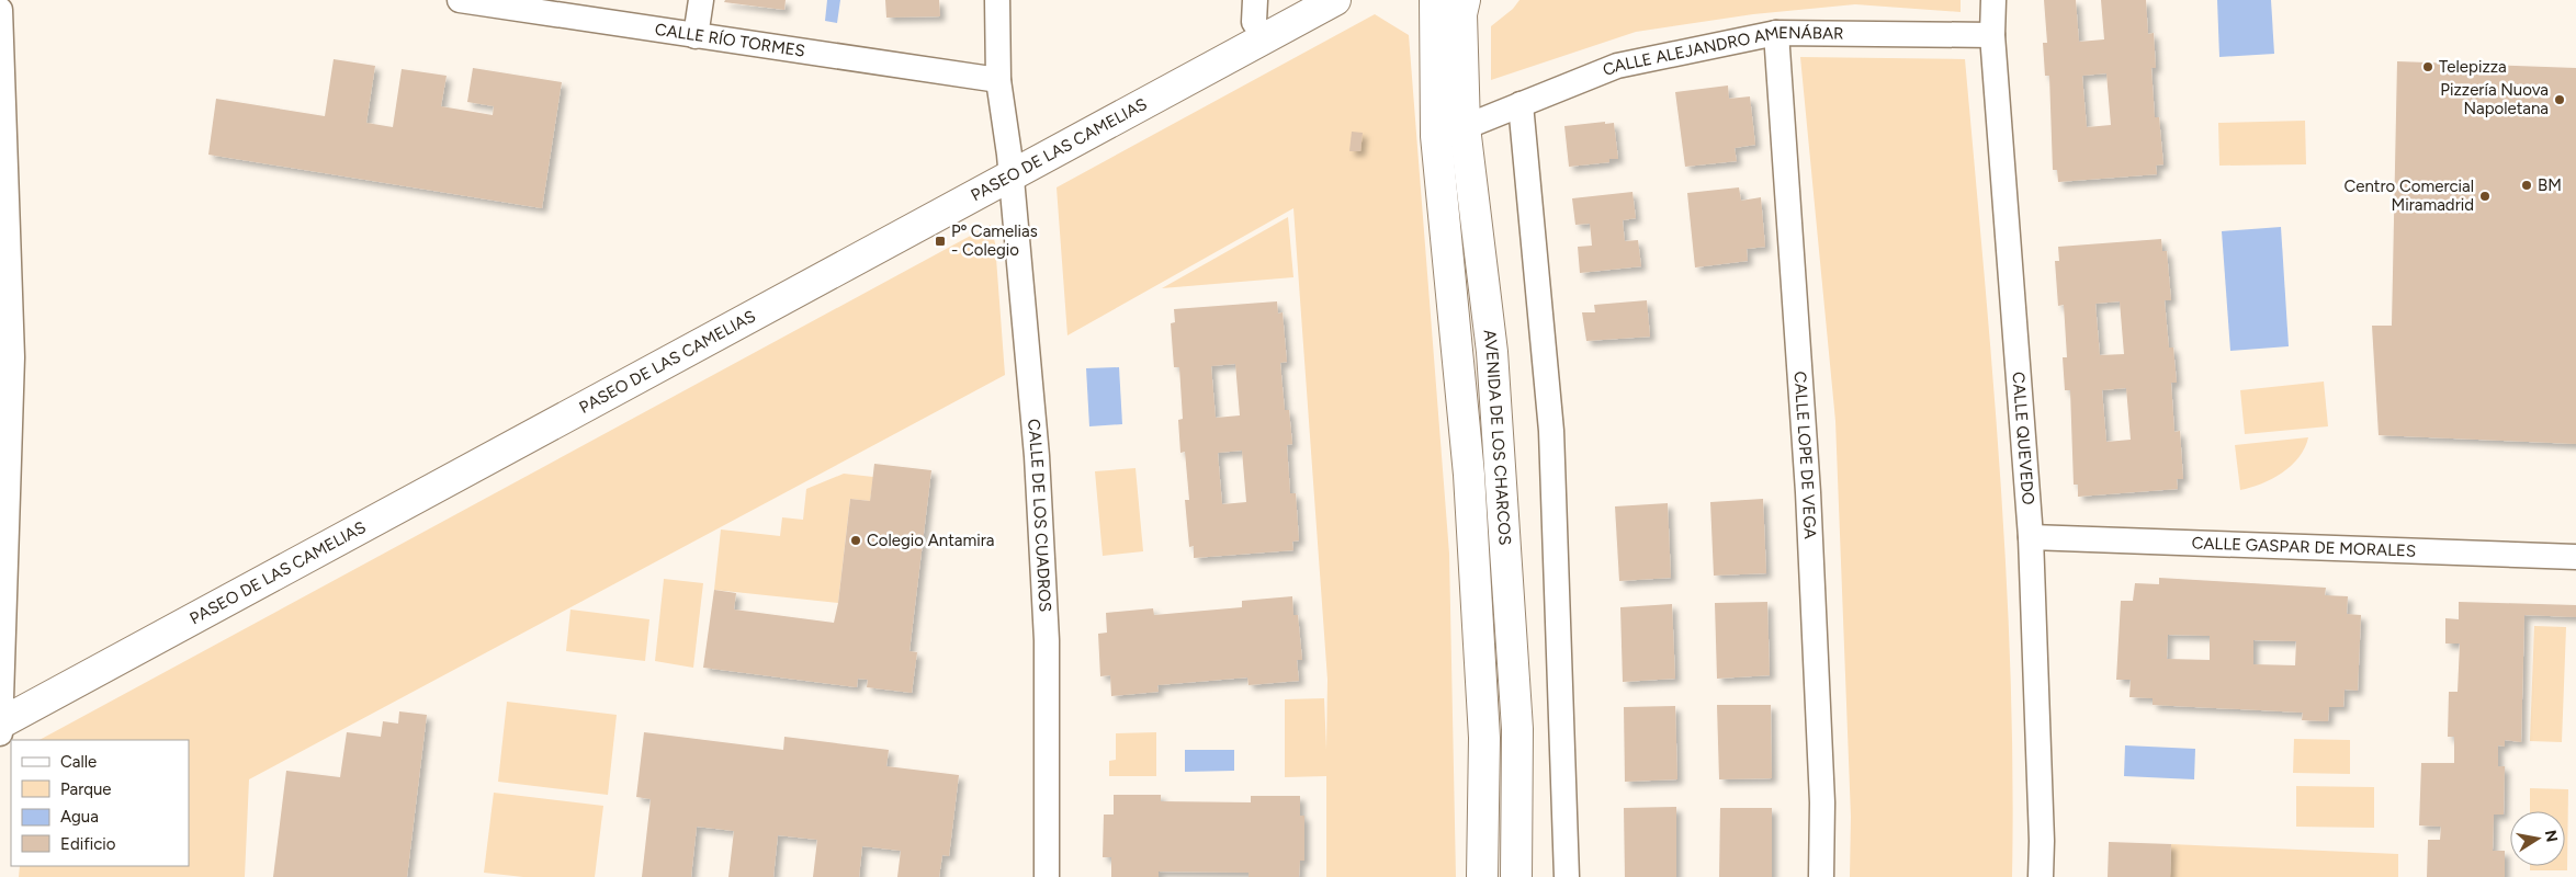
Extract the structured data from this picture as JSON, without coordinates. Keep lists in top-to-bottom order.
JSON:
{
  "streets": {
    "street": [
      "CALLE RÍO TORMES",
      "CALLE ALEJANDRO AMENÁBAR",
      "PASEO DE LAS CAMELIAS",
      "AVENIDA DE LOS CHARCOS",
      "CALLE QUEVEDO",
      "CALLE LOPE DE VEGA",
      "CALLE DE LOS CUADROS",
      "CALLE GASPAR DE MORALES"
    ]
  },
  "crossings": [
    ["CALLE RÍO TORMES", "CALLE DE LOS CUADROS"],
    ["CALLE ALEJANDRO AMENÁBAR", "AVENIDA DE LOS CHARCOS"],
    ["CALLE ALEJANDRO AMENÁBAR", "CALLE QUEVEDO"],
    ["CALLE ALEJANDRO AMENÁBAR", "CALLE LOPE DE VEGA"],
    ["PASEO DE LAS CAMELIAS", "CALLE DE LOS CUADROS"],
    ["CALLE QUEVEDO", "CALLE GASPAR DE MORALES"]
  ],
  "places": {
    "other": [
      "Telepizza",
      "Pizzería Nuova Napoletana",
      "BM",
      "Centro Comercial Miramadrid",
      "Colegio Antamira"
    ],
    "transit": ["Pº Camelias - Colegio"]
  },
  "legend": [
    "Calle",
    "Parque",
    "Agua",
    "Edificio"
  ],
  "north": "right"
}
